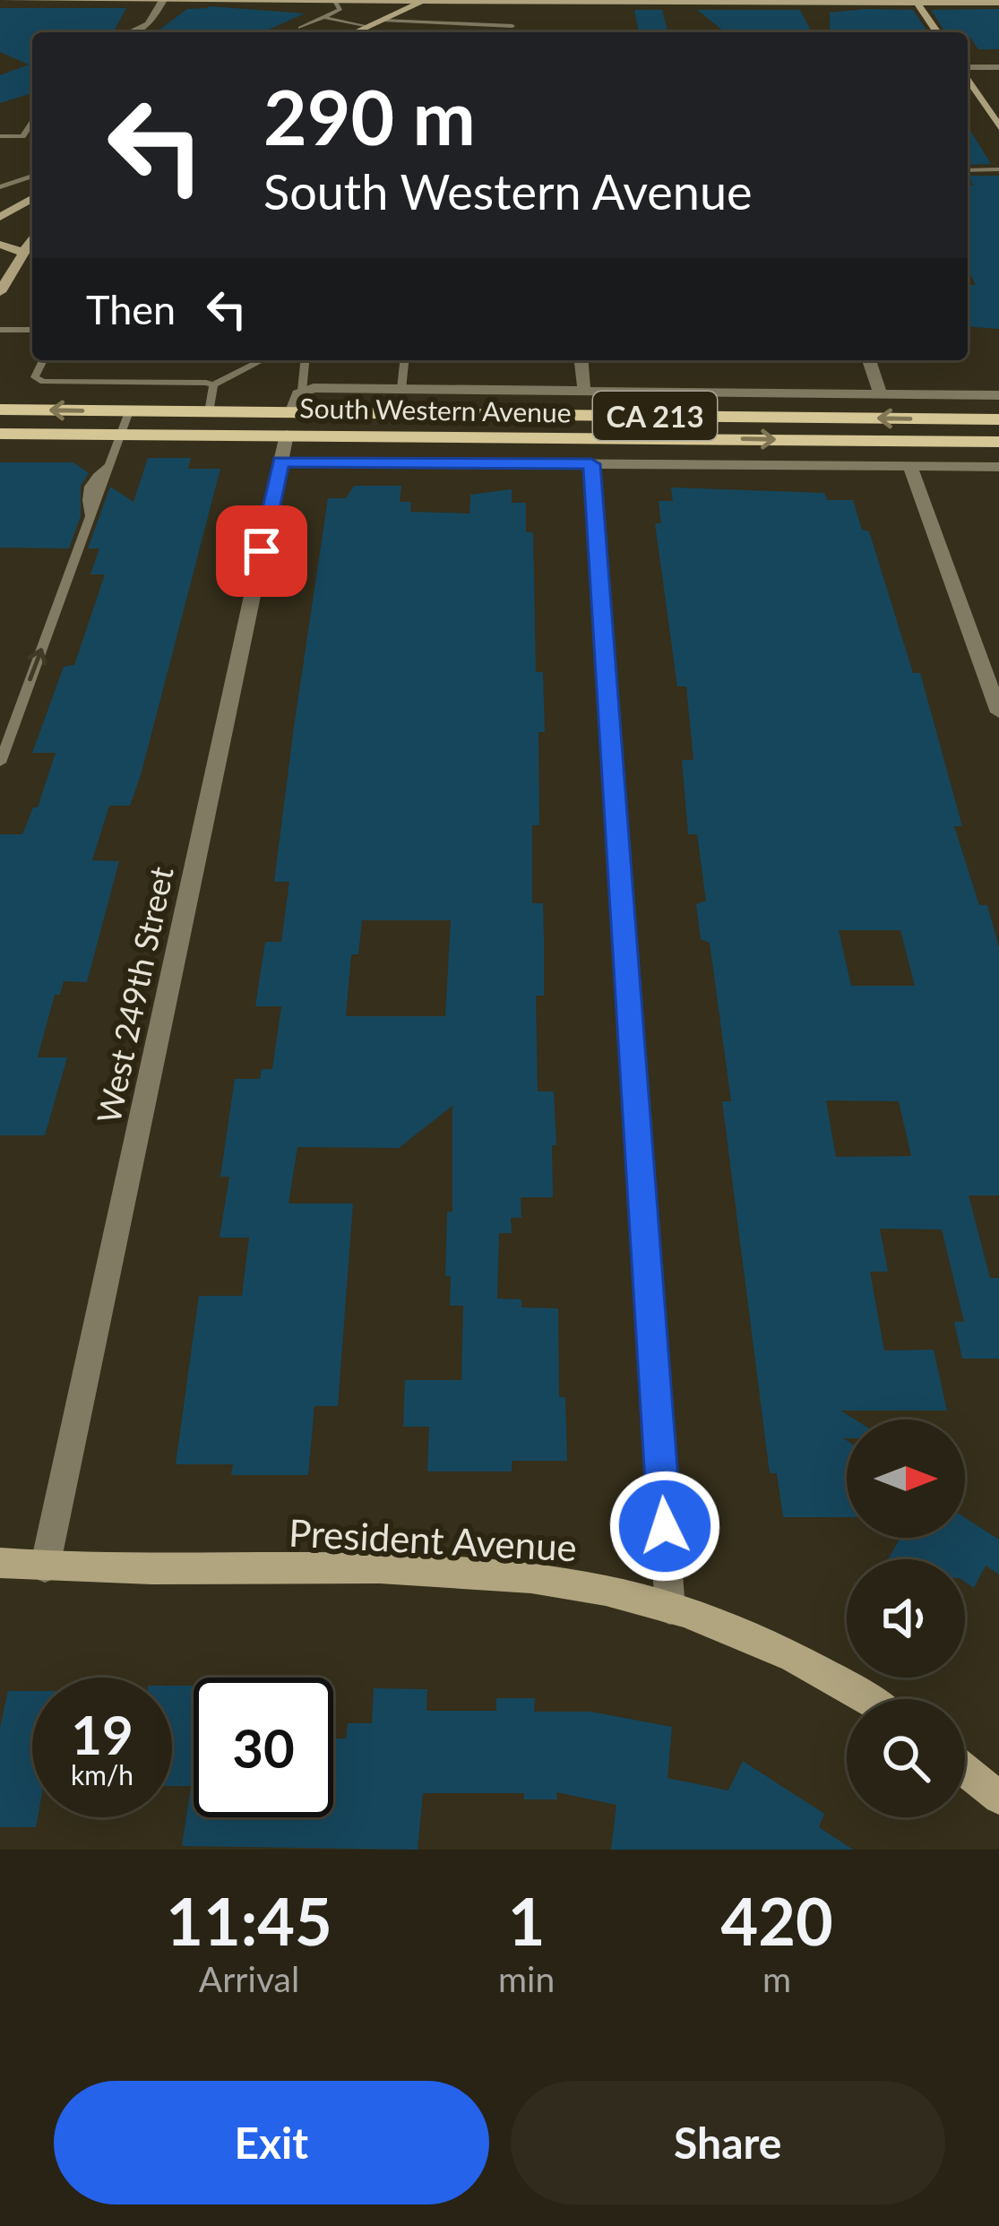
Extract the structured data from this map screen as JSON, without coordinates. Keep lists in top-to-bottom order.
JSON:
{
  "streets": {
    "main road": ["South Western Avenue", "CA 213"],
    "street": ["West 249th Street", "President Avenue"]
  },
  "crossings": [
    ["South Western Avenue", "West 249th Street"],
    ["West 249th Street", "President Avenue"]
  ],
  "north": "right",
  "page": {
    "turn": ["290 m", "South Western Avenue"],
    "then": "Then",
    "speed": "19 km/h",
    "limit": "30",
    "eta": [
      "11:45",
      "Arrival",
      "1",
      "min",
      "420",
      "m"
    ],
    "buttons": ["Exit", "Share"]
  }
}
